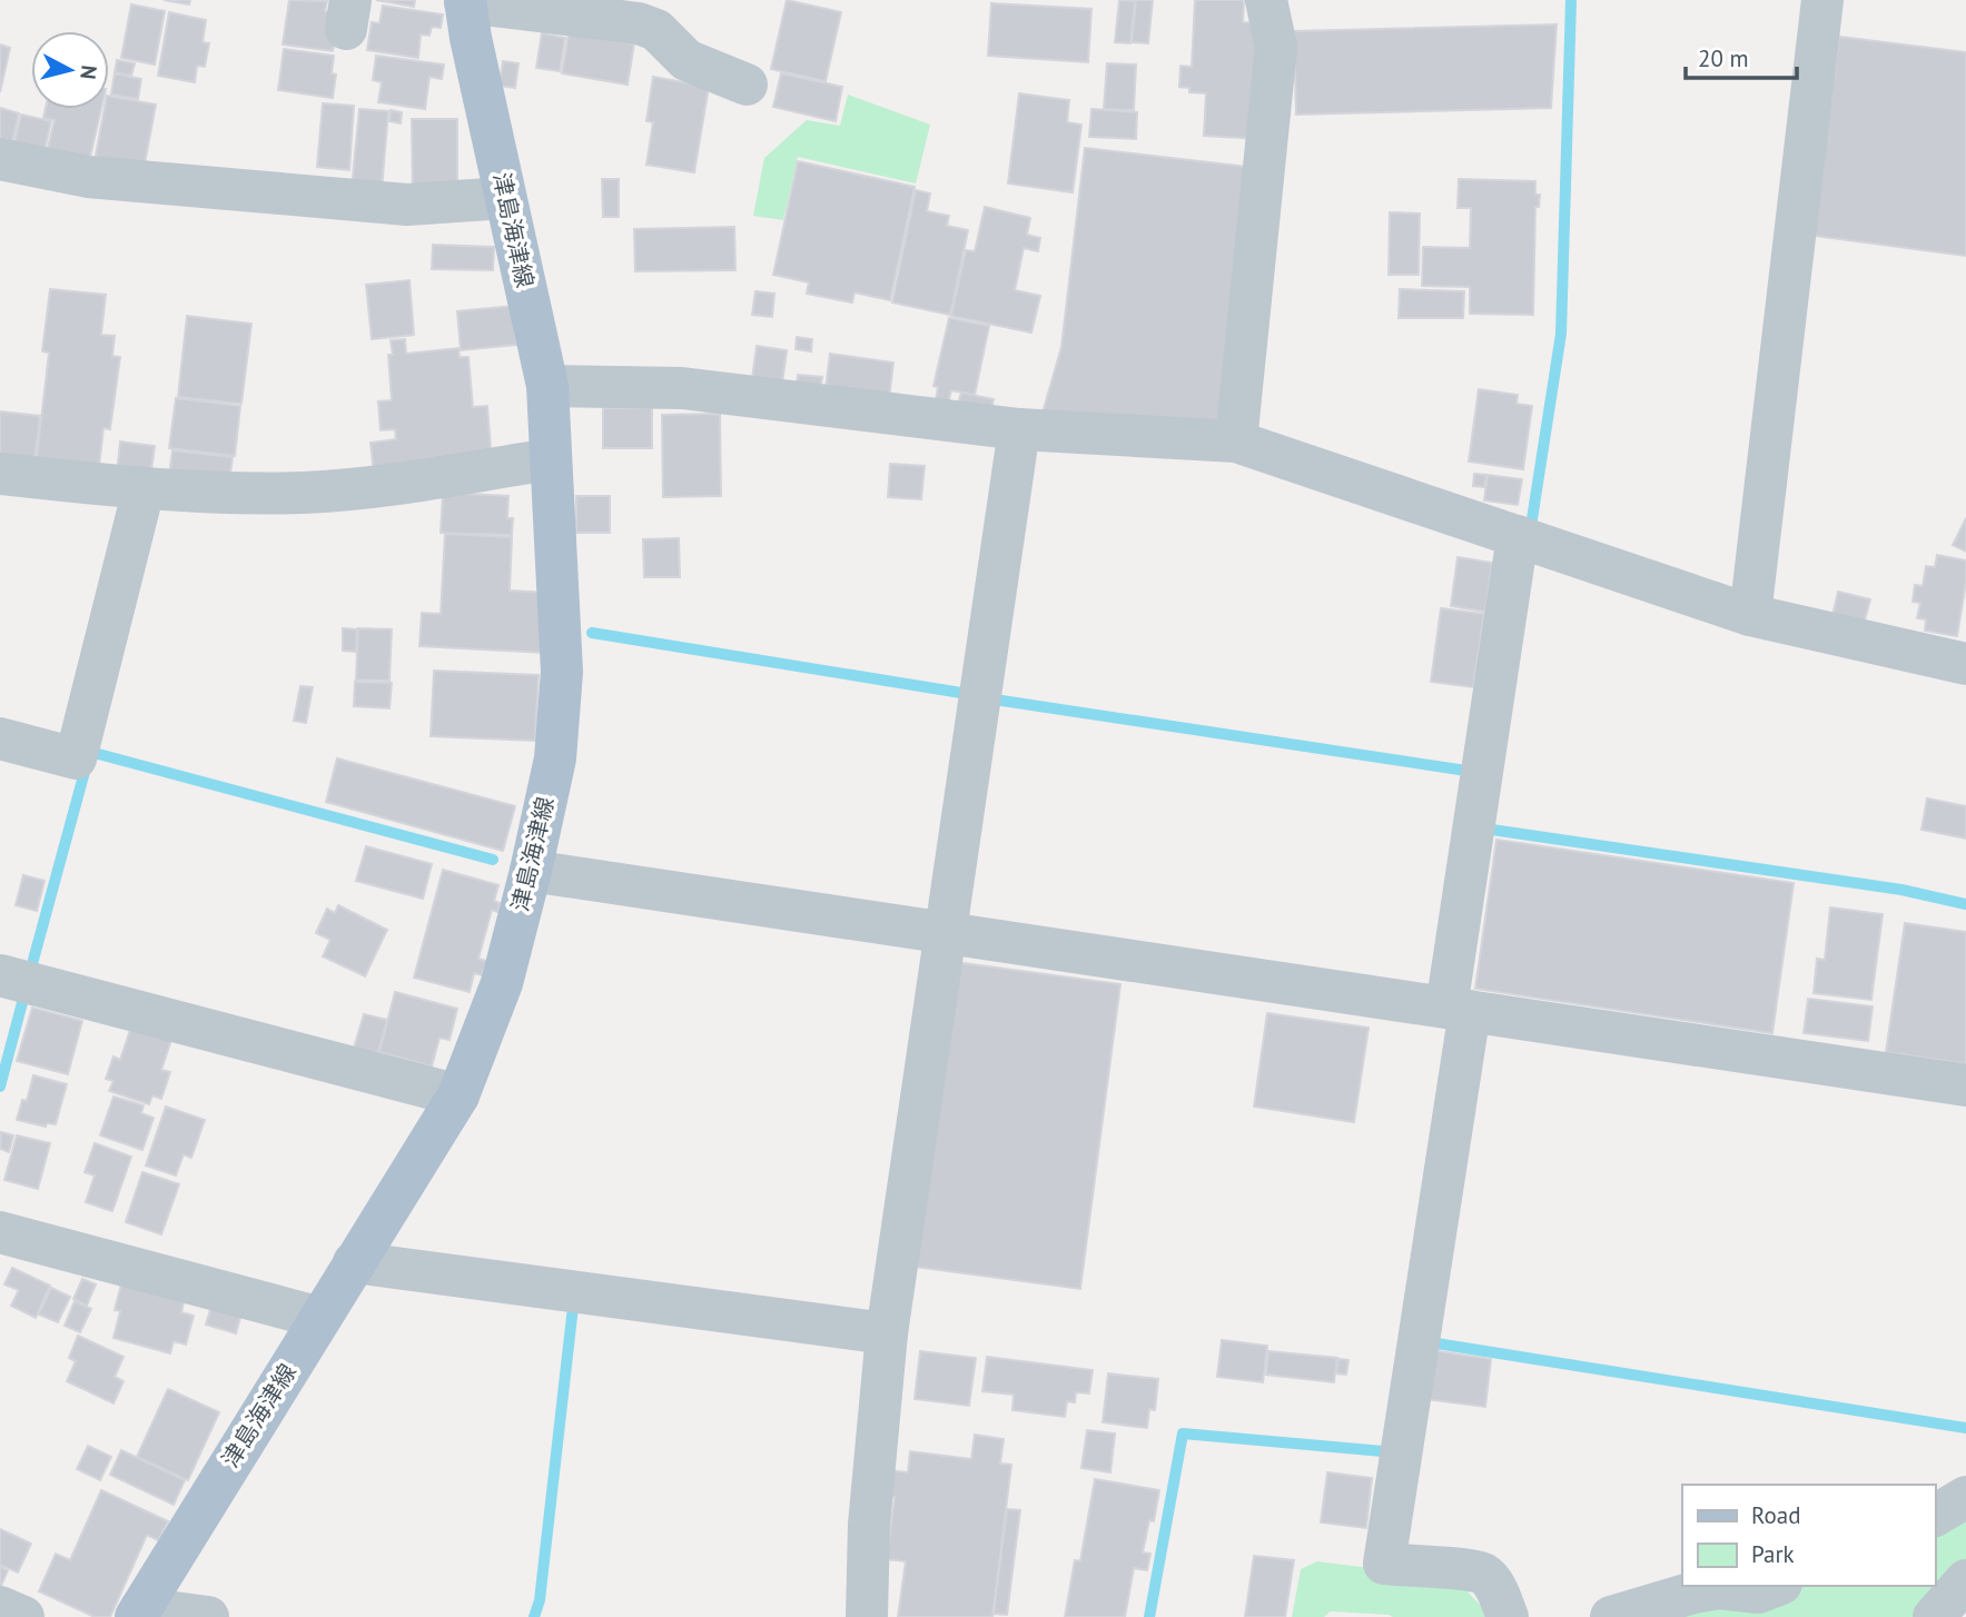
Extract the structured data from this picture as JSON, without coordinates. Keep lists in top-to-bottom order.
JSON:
{
  "streets": {
    "main road": ["津島海津線"]
  },
  "legend": ["Road", "Park"],
  "scale_bar": "20 m",
  "north": "right"
}
